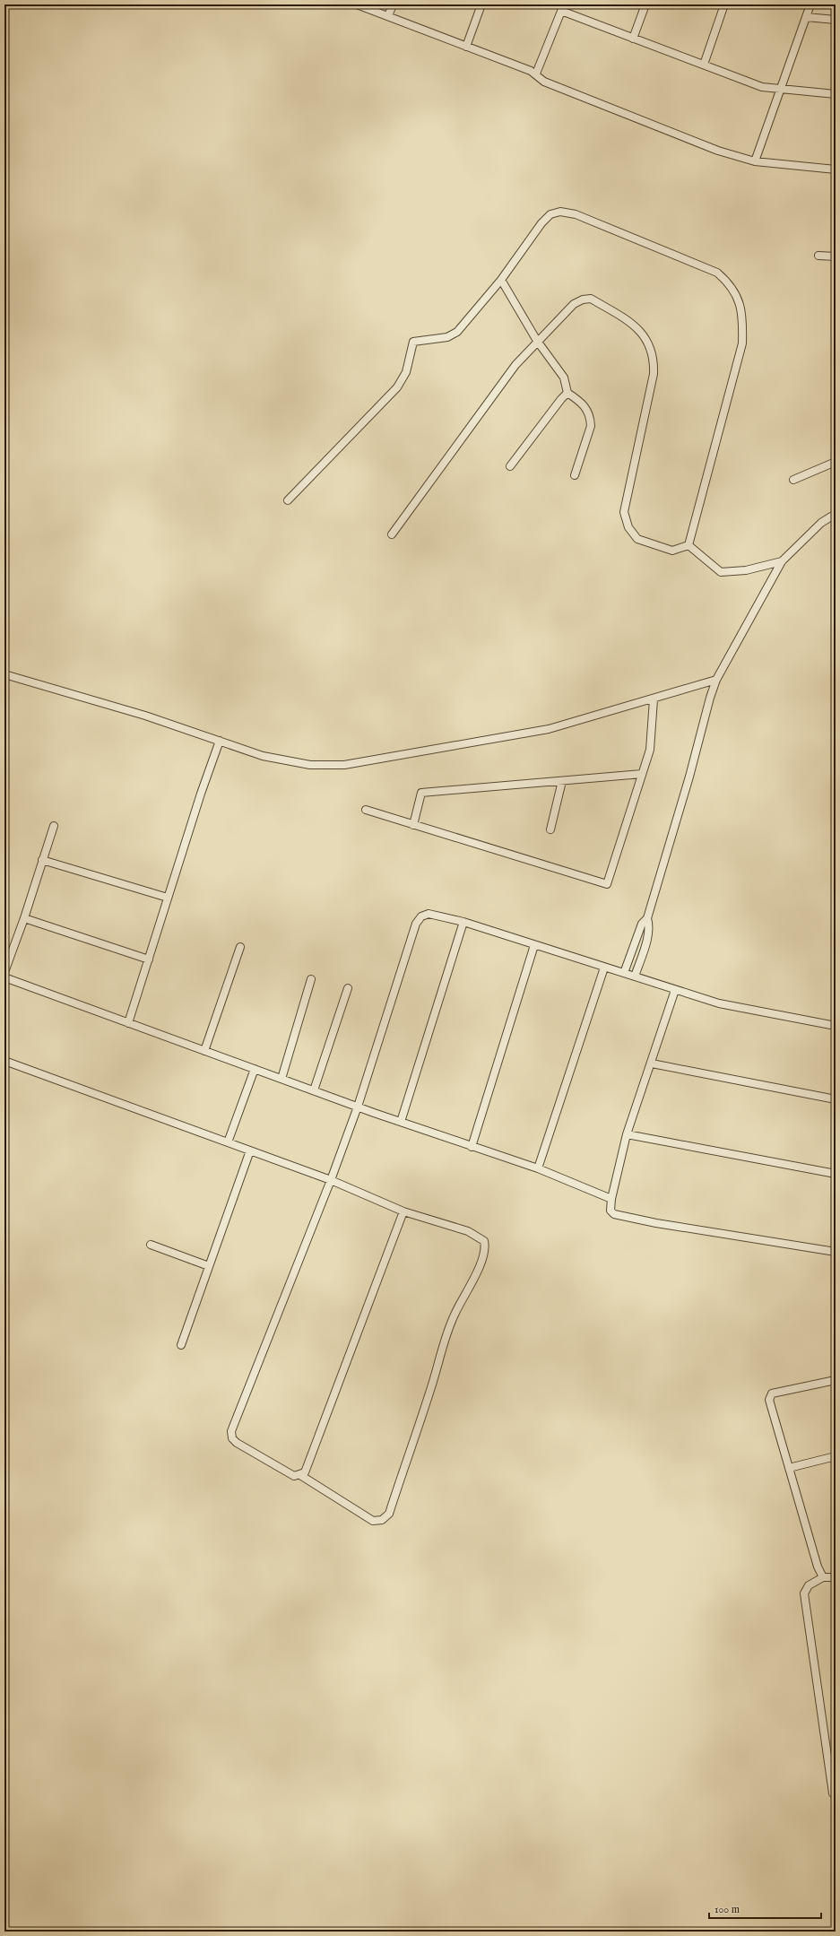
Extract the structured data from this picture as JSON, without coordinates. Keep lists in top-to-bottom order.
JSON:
{
  "scale_bar": "100 m"
}
